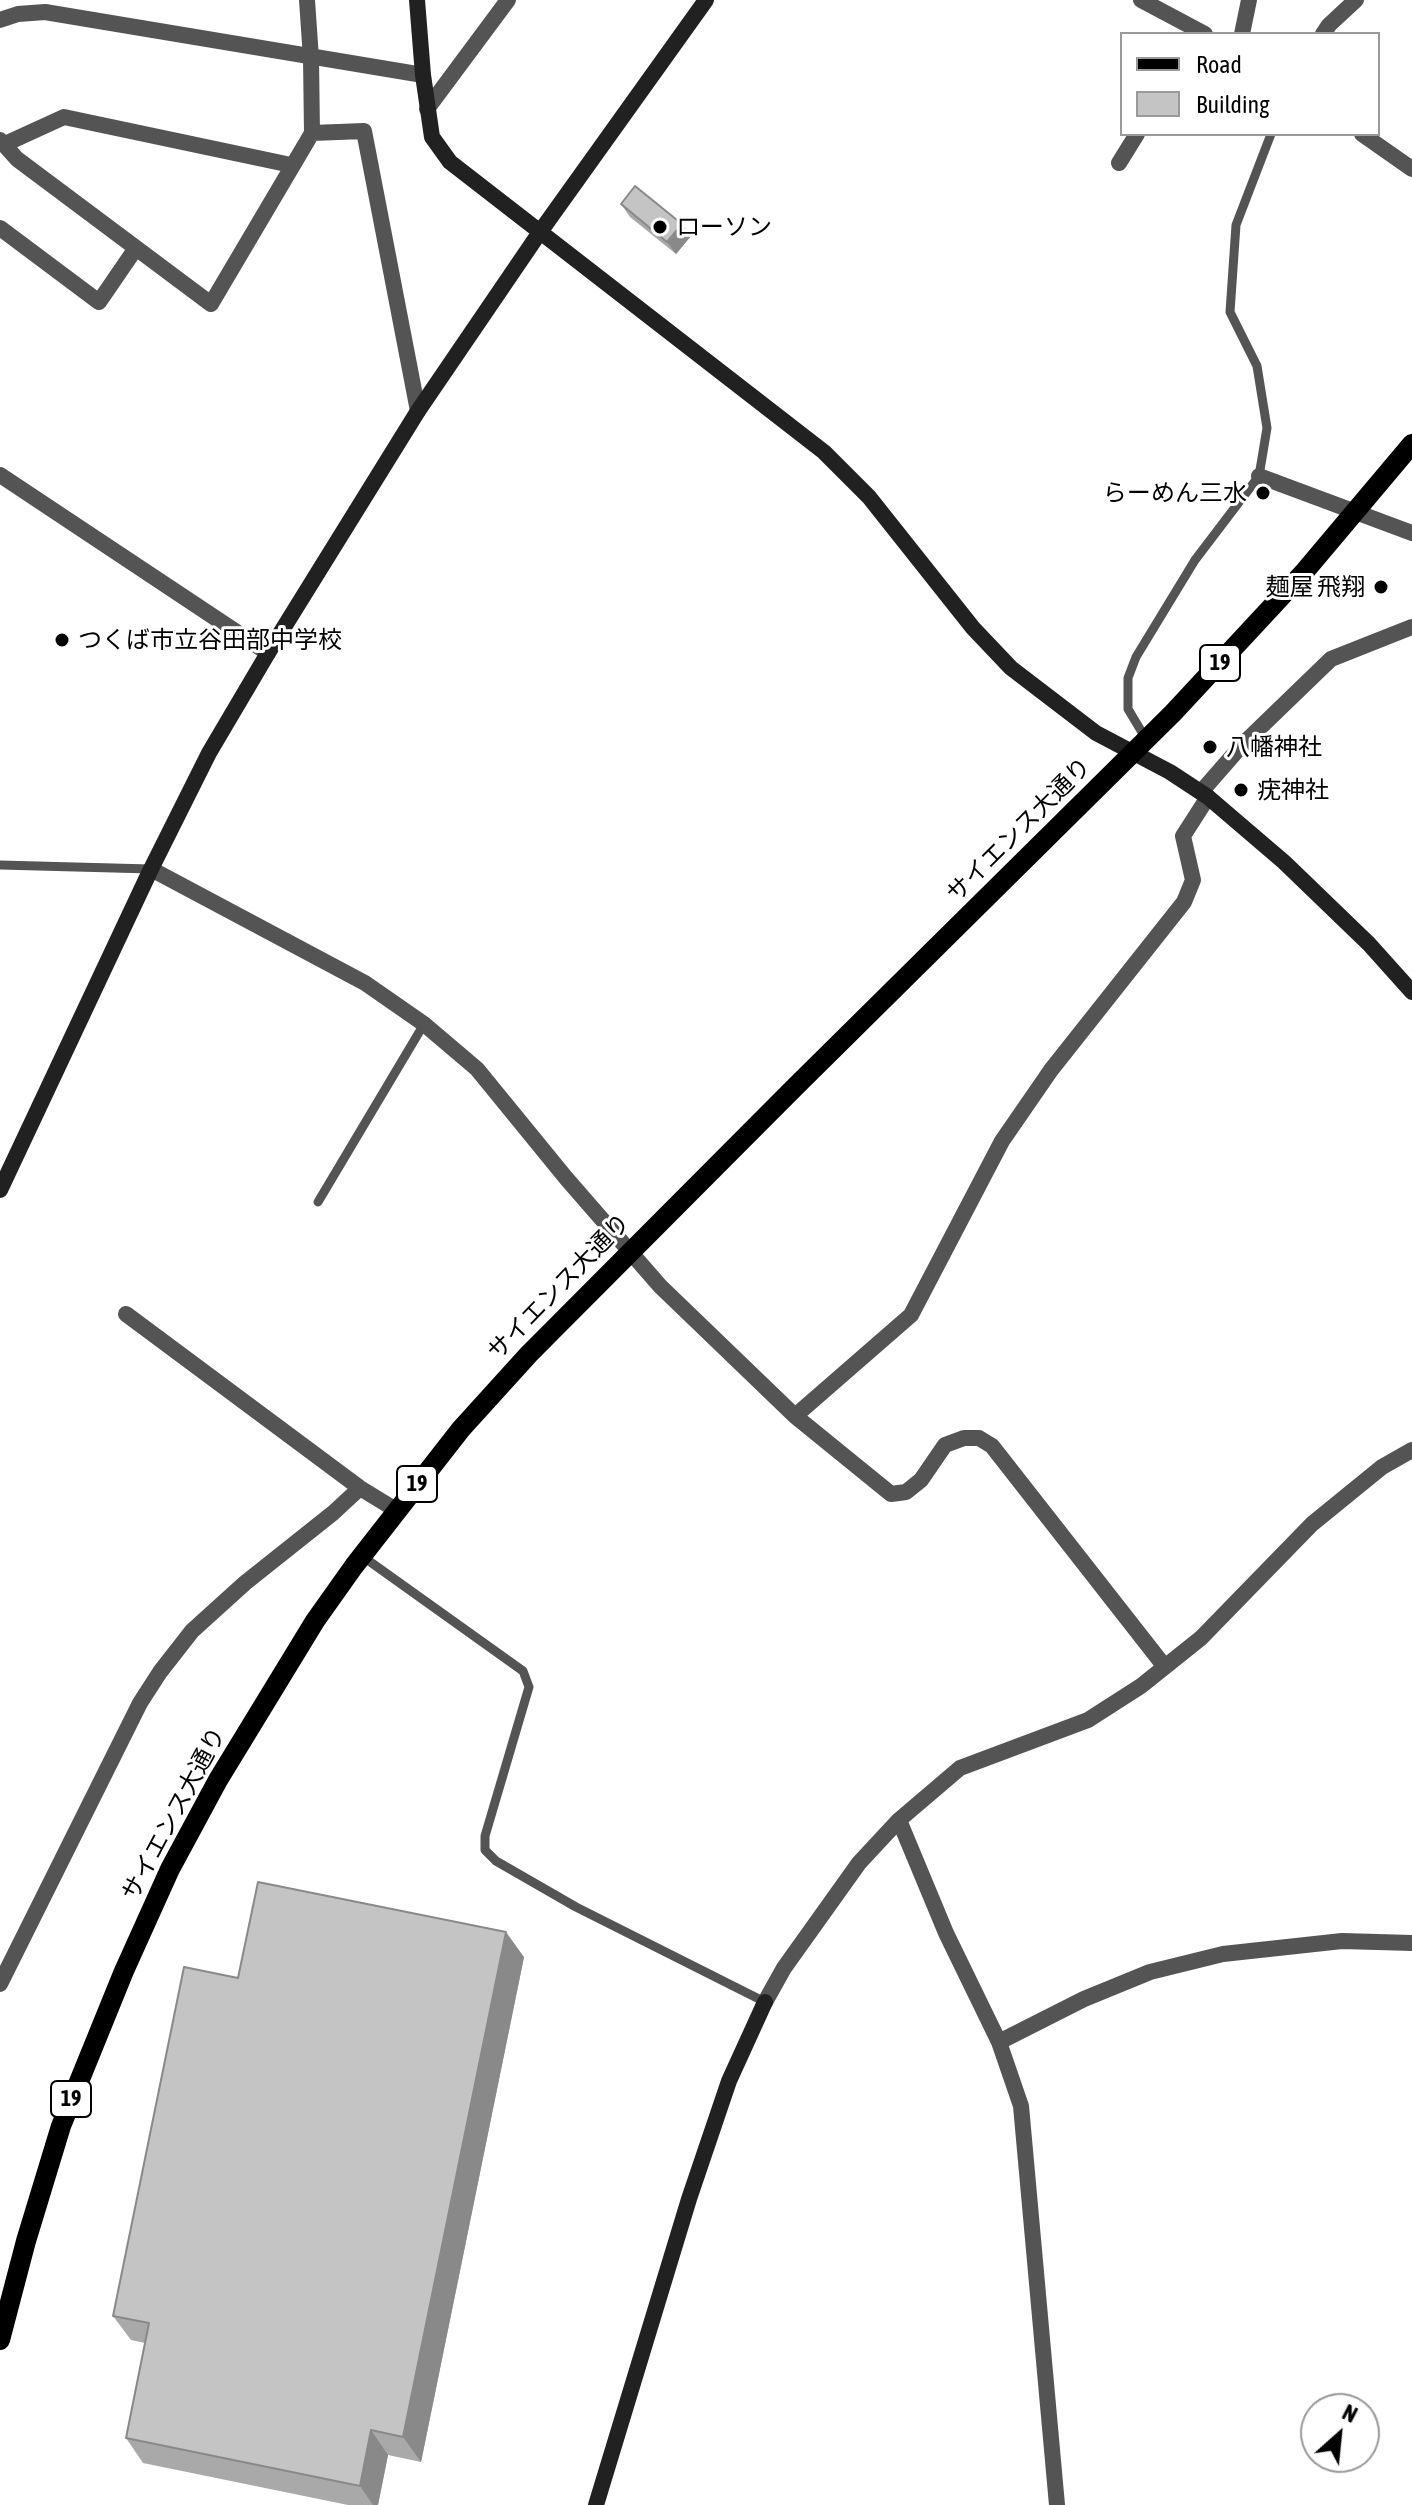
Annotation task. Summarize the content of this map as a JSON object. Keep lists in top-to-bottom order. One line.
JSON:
{"streets":{"main road":["19","サイエンス大通り"]},"places":["ローソン","らーめん三水","麺屋 飛翔","つくば市立谷田部中学校","八幡神社","疣神社"],"legend":["Road","Building"],"north":"top right"}
